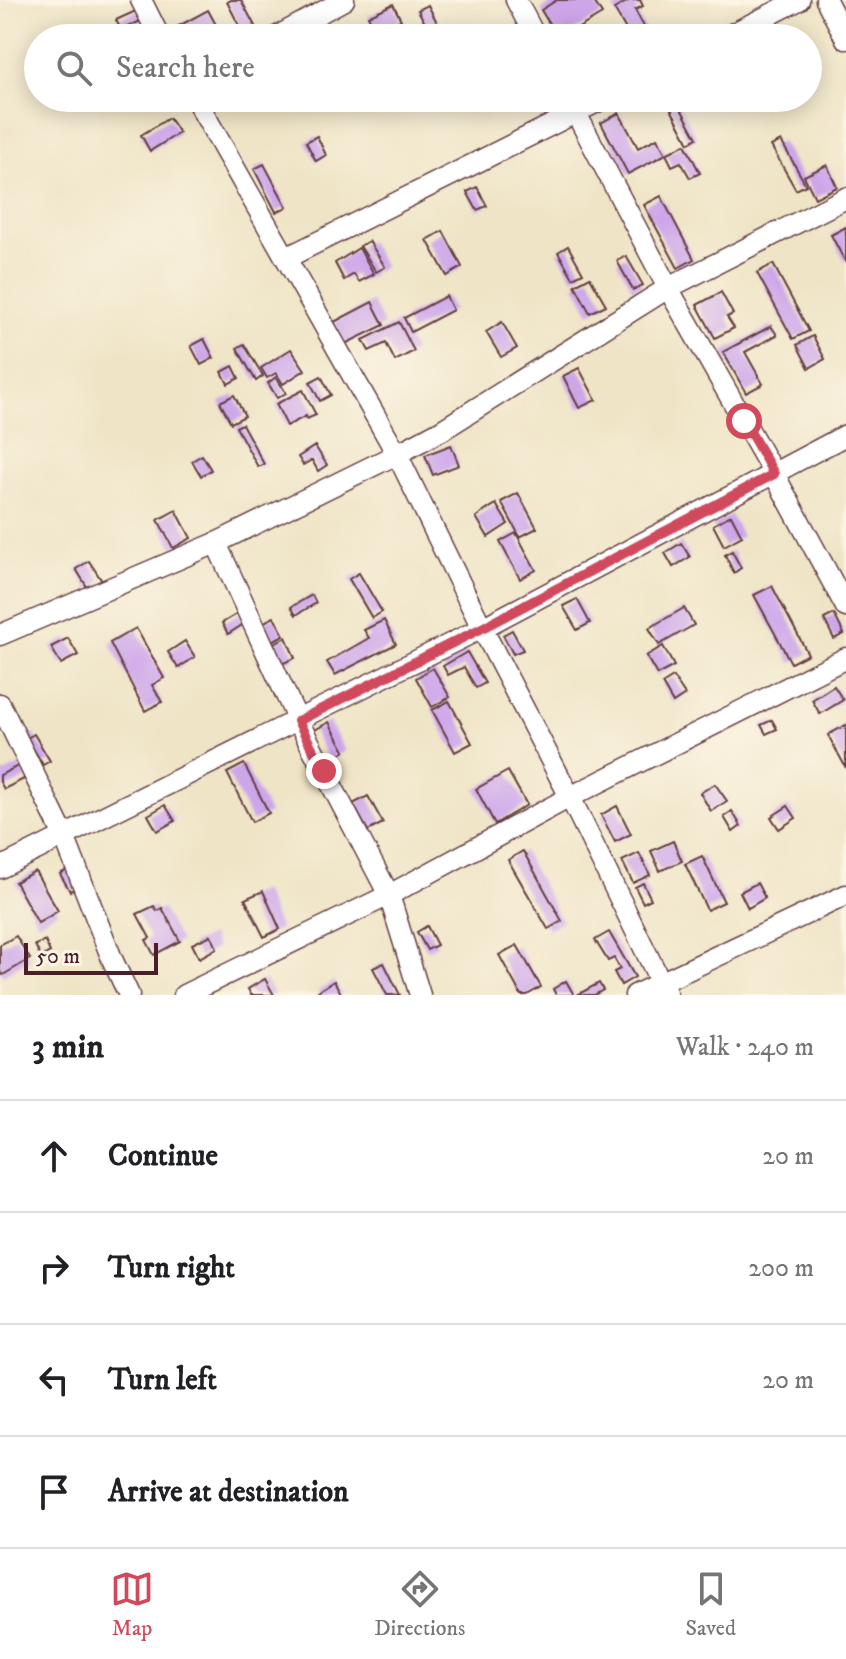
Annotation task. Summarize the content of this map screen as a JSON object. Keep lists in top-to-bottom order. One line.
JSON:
{"scale_bar":"50 m","page":{"search":"Search here","scale":"50 m","heading":["3 min","Walk · 240 m"],"list":[["Continue","20 m"],["Turn right","200 m"],["Turn left","20 m"],"Arrive at destination"],"nav":["Map","Directions","Saved"]}}
